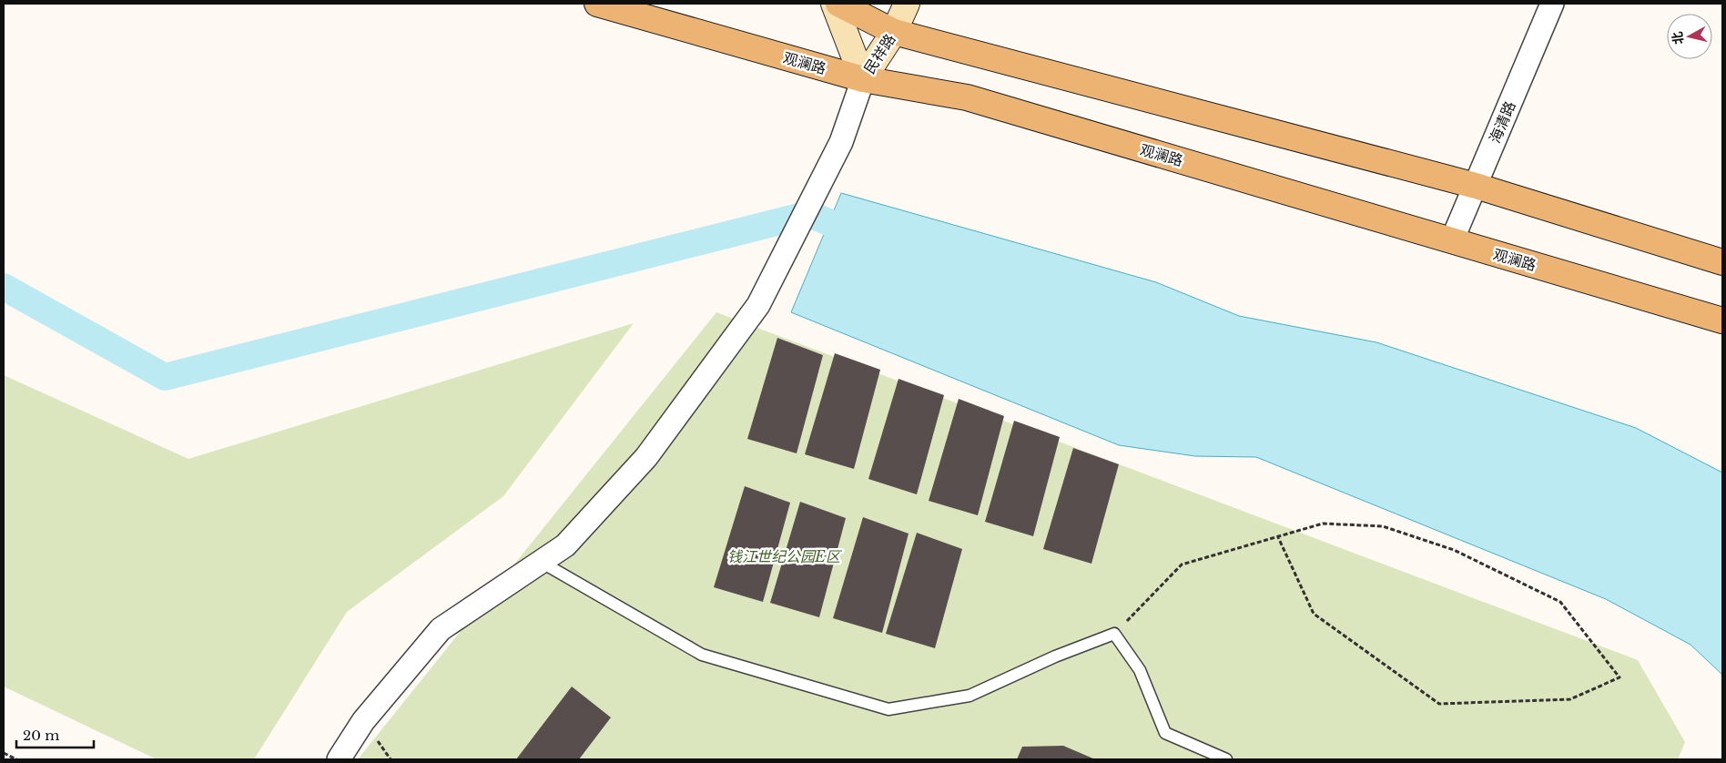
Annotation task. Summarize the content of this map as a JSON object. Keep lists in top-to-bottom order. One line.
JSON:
{"streets":{"main road":["民祥路","观澜路"],"street":["海清路"]},"crossings":[["民祥路","观澜路"],["观澜路","海清路"]],"parks":["钱江世纪公园E区"],"scale_bar":"20 m","north":"left"}
